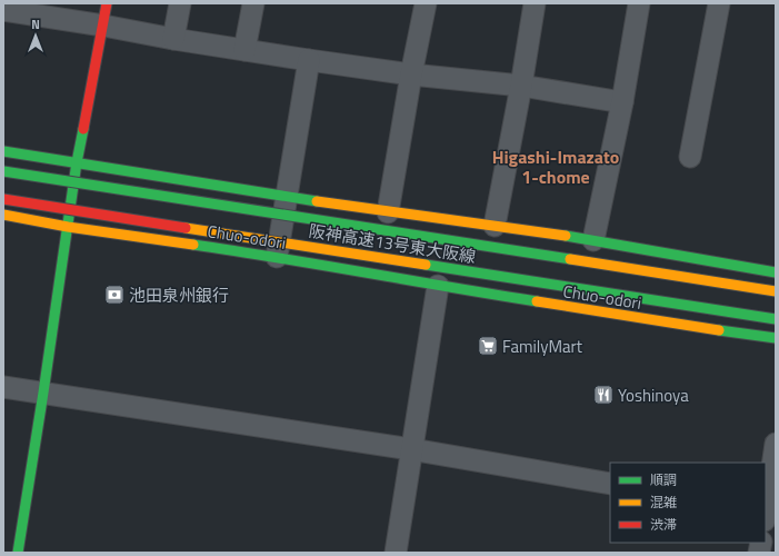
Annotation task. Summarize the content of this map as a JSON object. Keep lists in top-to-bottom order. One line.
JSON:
{"streets":{"main road":["Chuo-odori","阪神高速13号東大阪線"]},"districts":["Higashi-Imazato 1-chome"],"places":{"bank":["池田泉州銀行"],"supermarket":["FamilyMart"],"restaurant":["Yoshinoya"]},"legend":["順調","混雑","渋滞"],"north":"top"}
